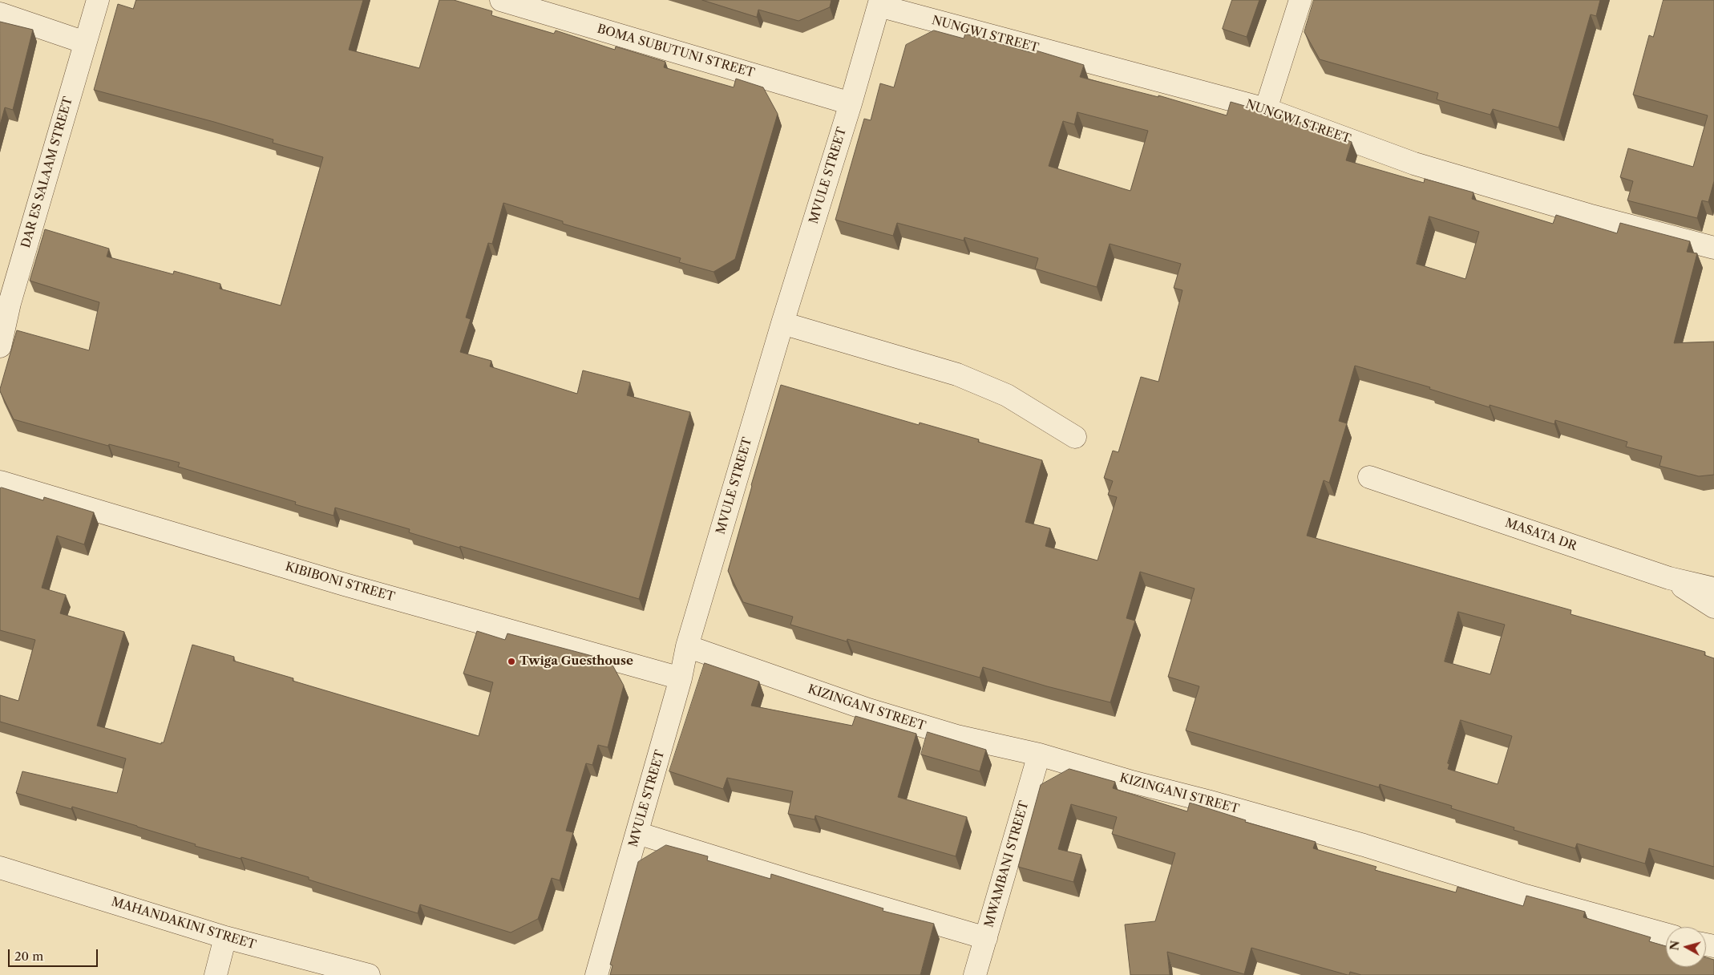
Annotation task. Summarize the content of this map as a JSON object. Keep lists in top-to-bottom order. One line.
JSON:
{"streets":{"street":["NUNGWI STREET","BOMA SUBUTUNI STREET","DAR ES SALAAM STREET","MVULE STREET","MASATA DR","KIBIBONI STREET","KIZINGANI STREET","MWAMBANI STREET","MAHANDAKINI STREET"]},"crossings":[["NUNGWI STREET","MVULE STREET"],["BOMA SUBUTUNI STREET","MVULE STREET"],["MVULE STREET","KIBIBONI STREET"],["MVULE STREET","KIZINGANI STREET"],["KIZINGANI STREET","MWAMBANI STREET"]],"places":["Twiga Guesthouse"],"scale_bar":"20 m","north":"left"}
